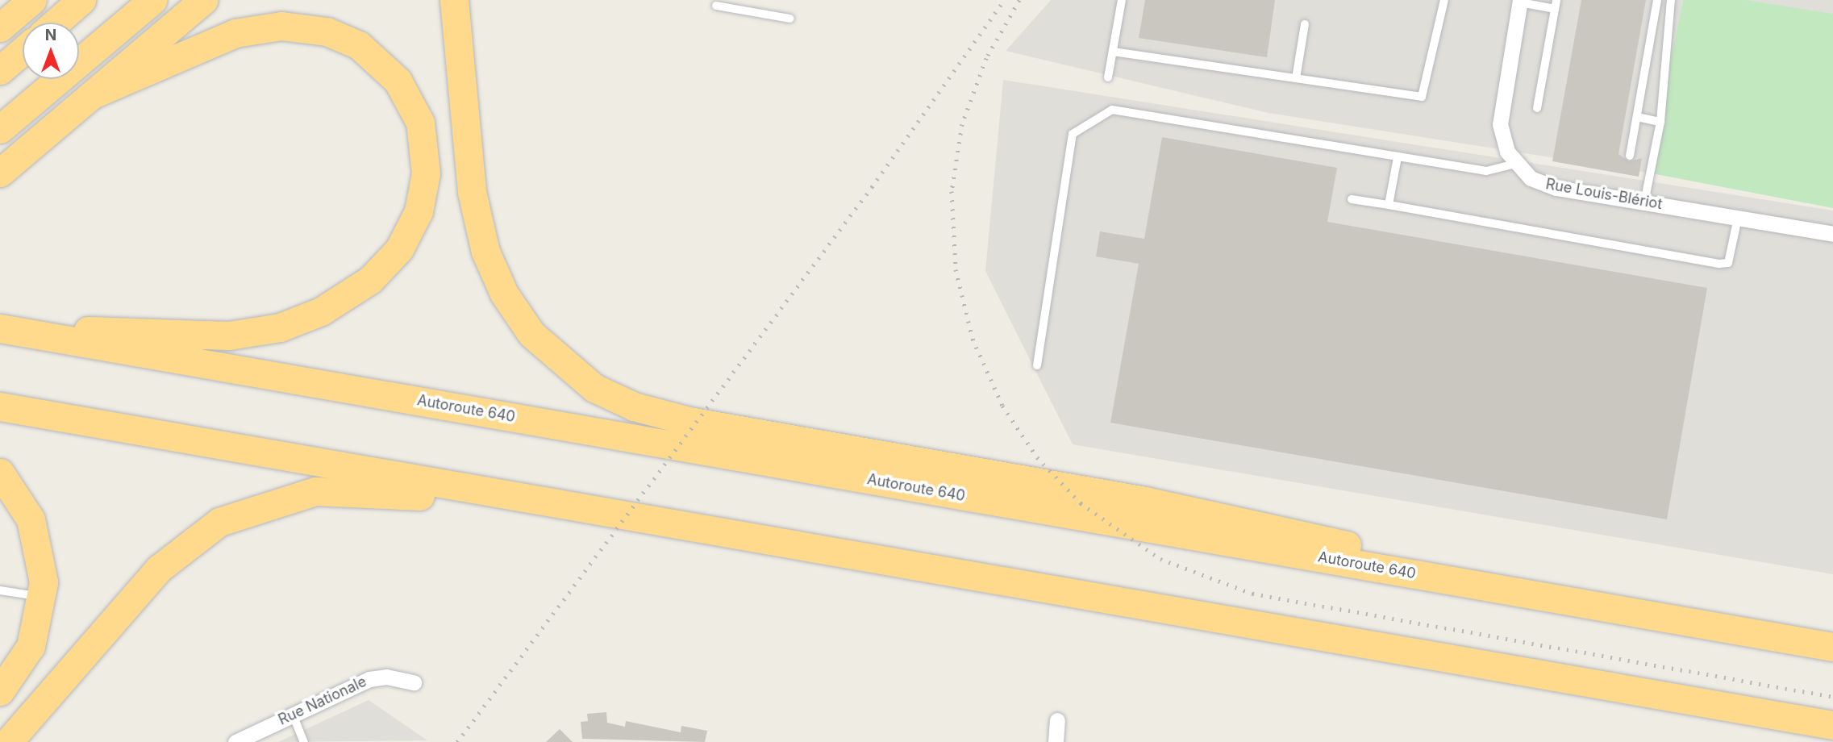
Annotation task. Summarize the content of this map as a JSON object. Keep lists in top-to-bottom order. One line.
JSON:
{"streets":{"highway":["Autoroute 640"],"street":["Rue Louis-Blériot","Rue Nationale"]},"north":"top"}
